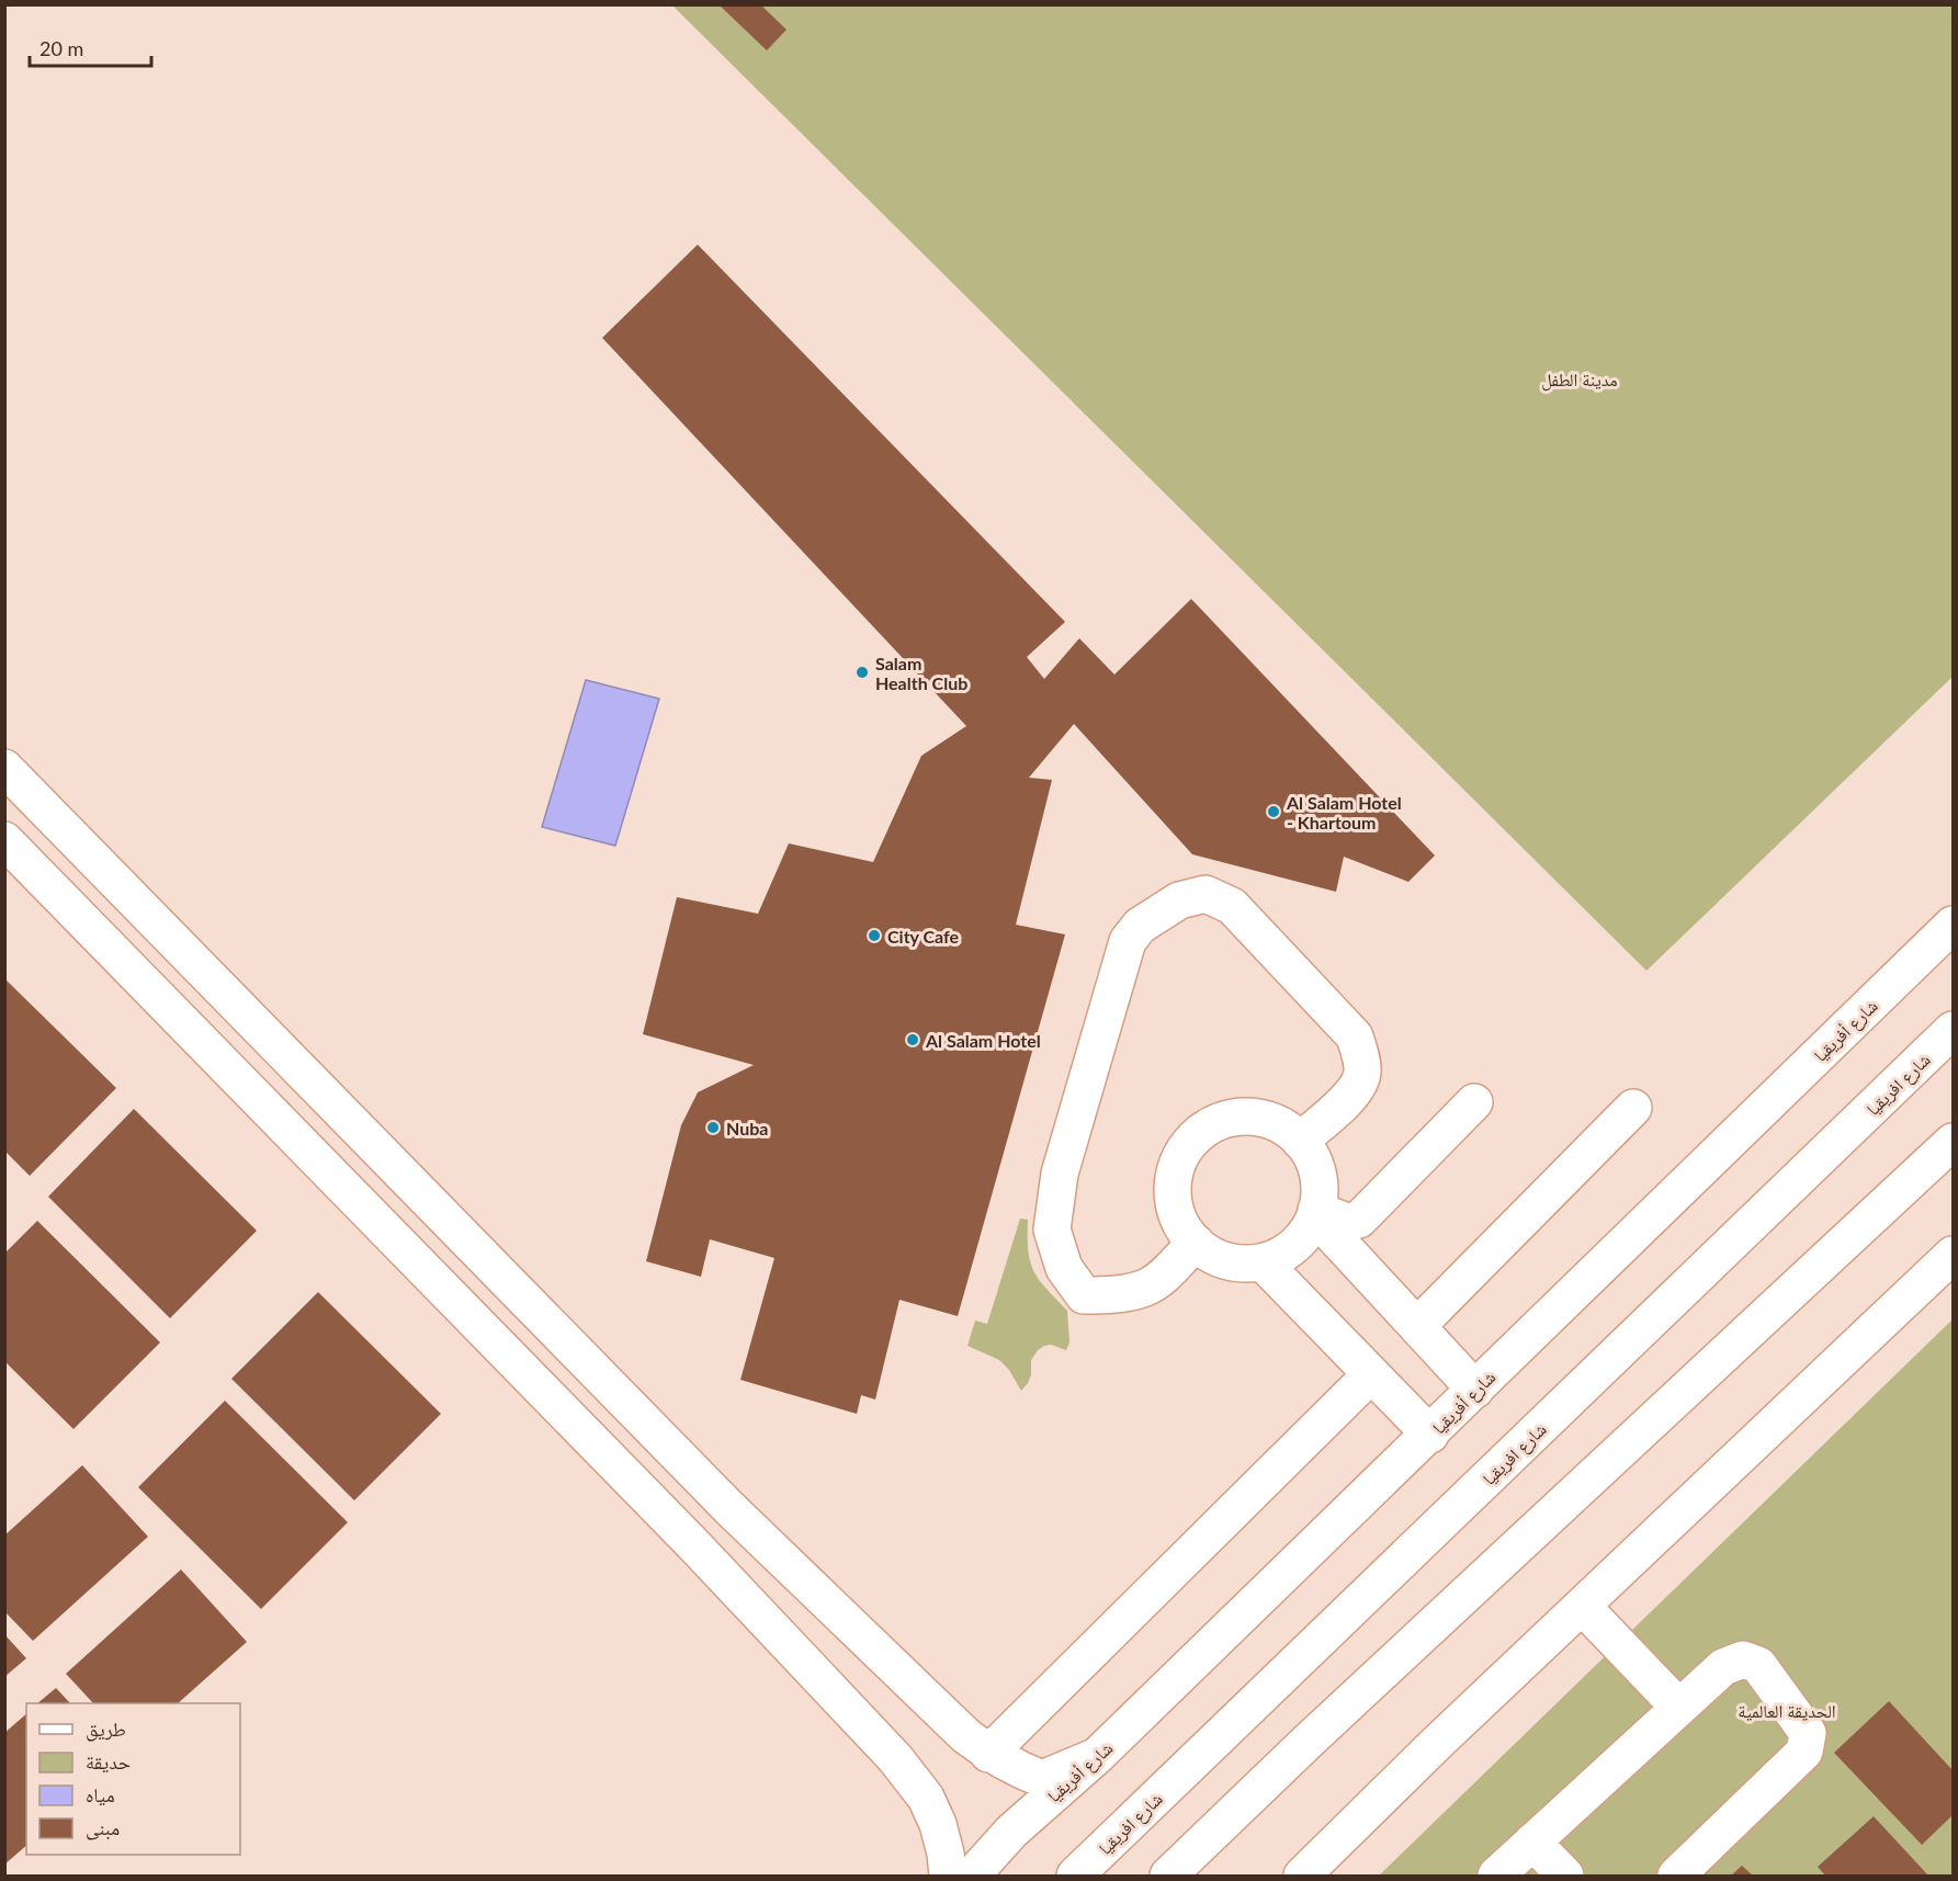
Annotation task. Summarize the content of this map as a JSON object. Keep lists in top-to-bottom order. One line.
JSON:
{"streets":{"main road":["شارع أفريقيا","شارع افريقيا"]},"parks":["مدينة الطفل","الحديقة العالمية"],"places":["Salam Health Club","Al Salam Hotel - Khartoum","City Cafe","Al Salam Hotel","Nuba"],"legend":["طريق","حديقة","مياه","مبنى"],"scale_bar":"20 m"}
